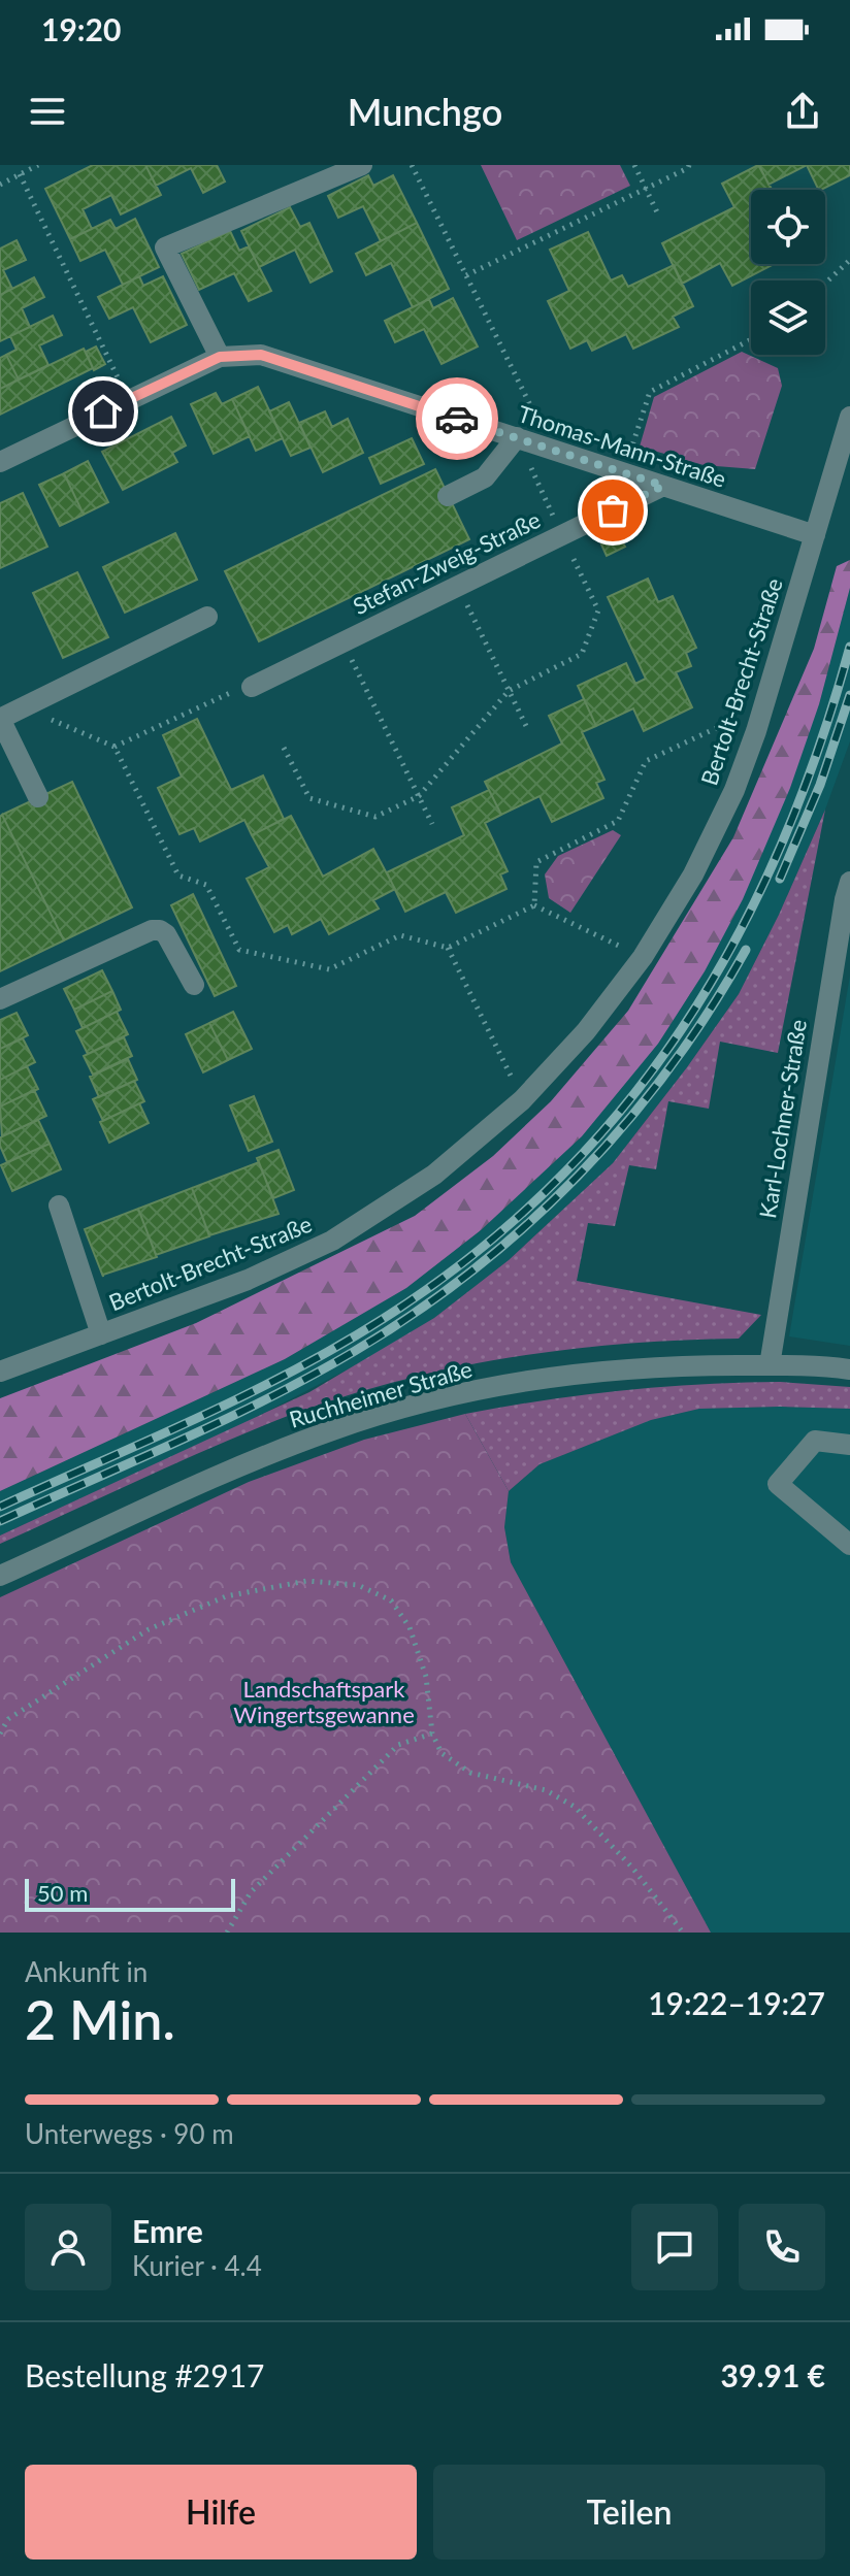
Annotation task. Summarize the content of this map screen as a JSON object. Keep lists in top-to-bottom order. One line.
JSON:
{"streets":{"street":["Thomas-Mann-Straße","Stefan-Zweig-Straße","Bertolt-Brecht-Straße","Karl-Lochner-Straße","Ruchheimer Straße"]},"crossings":[["Thomas-Mann-Straße","Stefan-Zweig-Straße"],["Thomas-Mann-Straße","Bertolt-Brecht-Straße"],["Karl-Lochner-Straße","Ruchheimer Straße"]],"parks":["Landschaftspark Wingertsgewanne"],"scale_bar":"50 m","page":{"status":"19:20","header":"Munchgo","scale":"50 m","heading":["2 Min.","Ankunft in","19:22–19:27"],"panel":["Emre","Kurier · 4.4","Bestellung #2917","39.91 €"],"bar":"Unterwegs · 90 m","buttons":["Hilfe","Teilen"]}}
